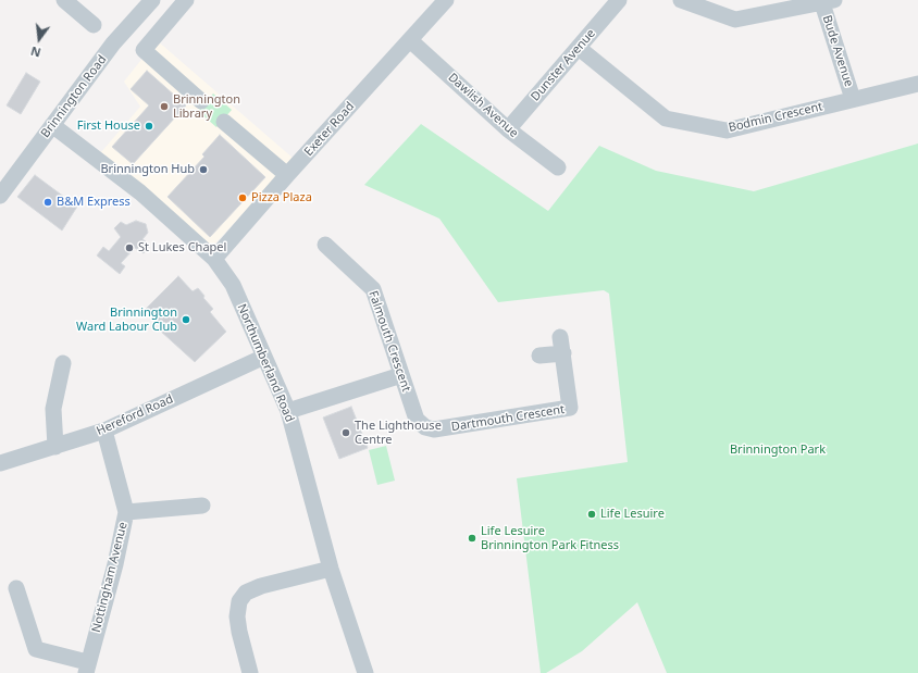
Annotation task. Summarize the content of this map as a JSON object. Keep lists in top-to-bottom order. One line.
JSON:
{"streets":{"street":["Bude Avenue","Dunster Avenue","Brinnington Road","Dawlish Avenue","Bodmin Crescent","Exeter Road","Falmouth Crescent","Northumberland Road","Hereford Road","Dartmouth Crescent","Nottingham Avenue"]},"crossings":[["Bude Avenue","Bodmin Crescent"],["Dunster Avenue","Dawlish Avenue"],["Dunster Avenue","Bodmin Crescent"],["Brinnington Road","Northumberland Road"],["Dawlish Avenue","Exeter Road"],["Exeter Road","Northumberland Road"],["Falmouth Crescent","Dartmouth Crescent"],["Northumberland Road","Hereford Road"],["Hereford Road","Nottingham Avenue"]],"parks":["Brinnington Park"],"places":["Brinnington Library","First House","Brinnington Hub","Pizza Plaza","B&M Express","St Lukes Chapel","Brinnington Ward Labour Club","The Lighthouse Centre","Life Lesuire","Life Lesuire Brinnington Park Fitness"],"north":"bottom"}
